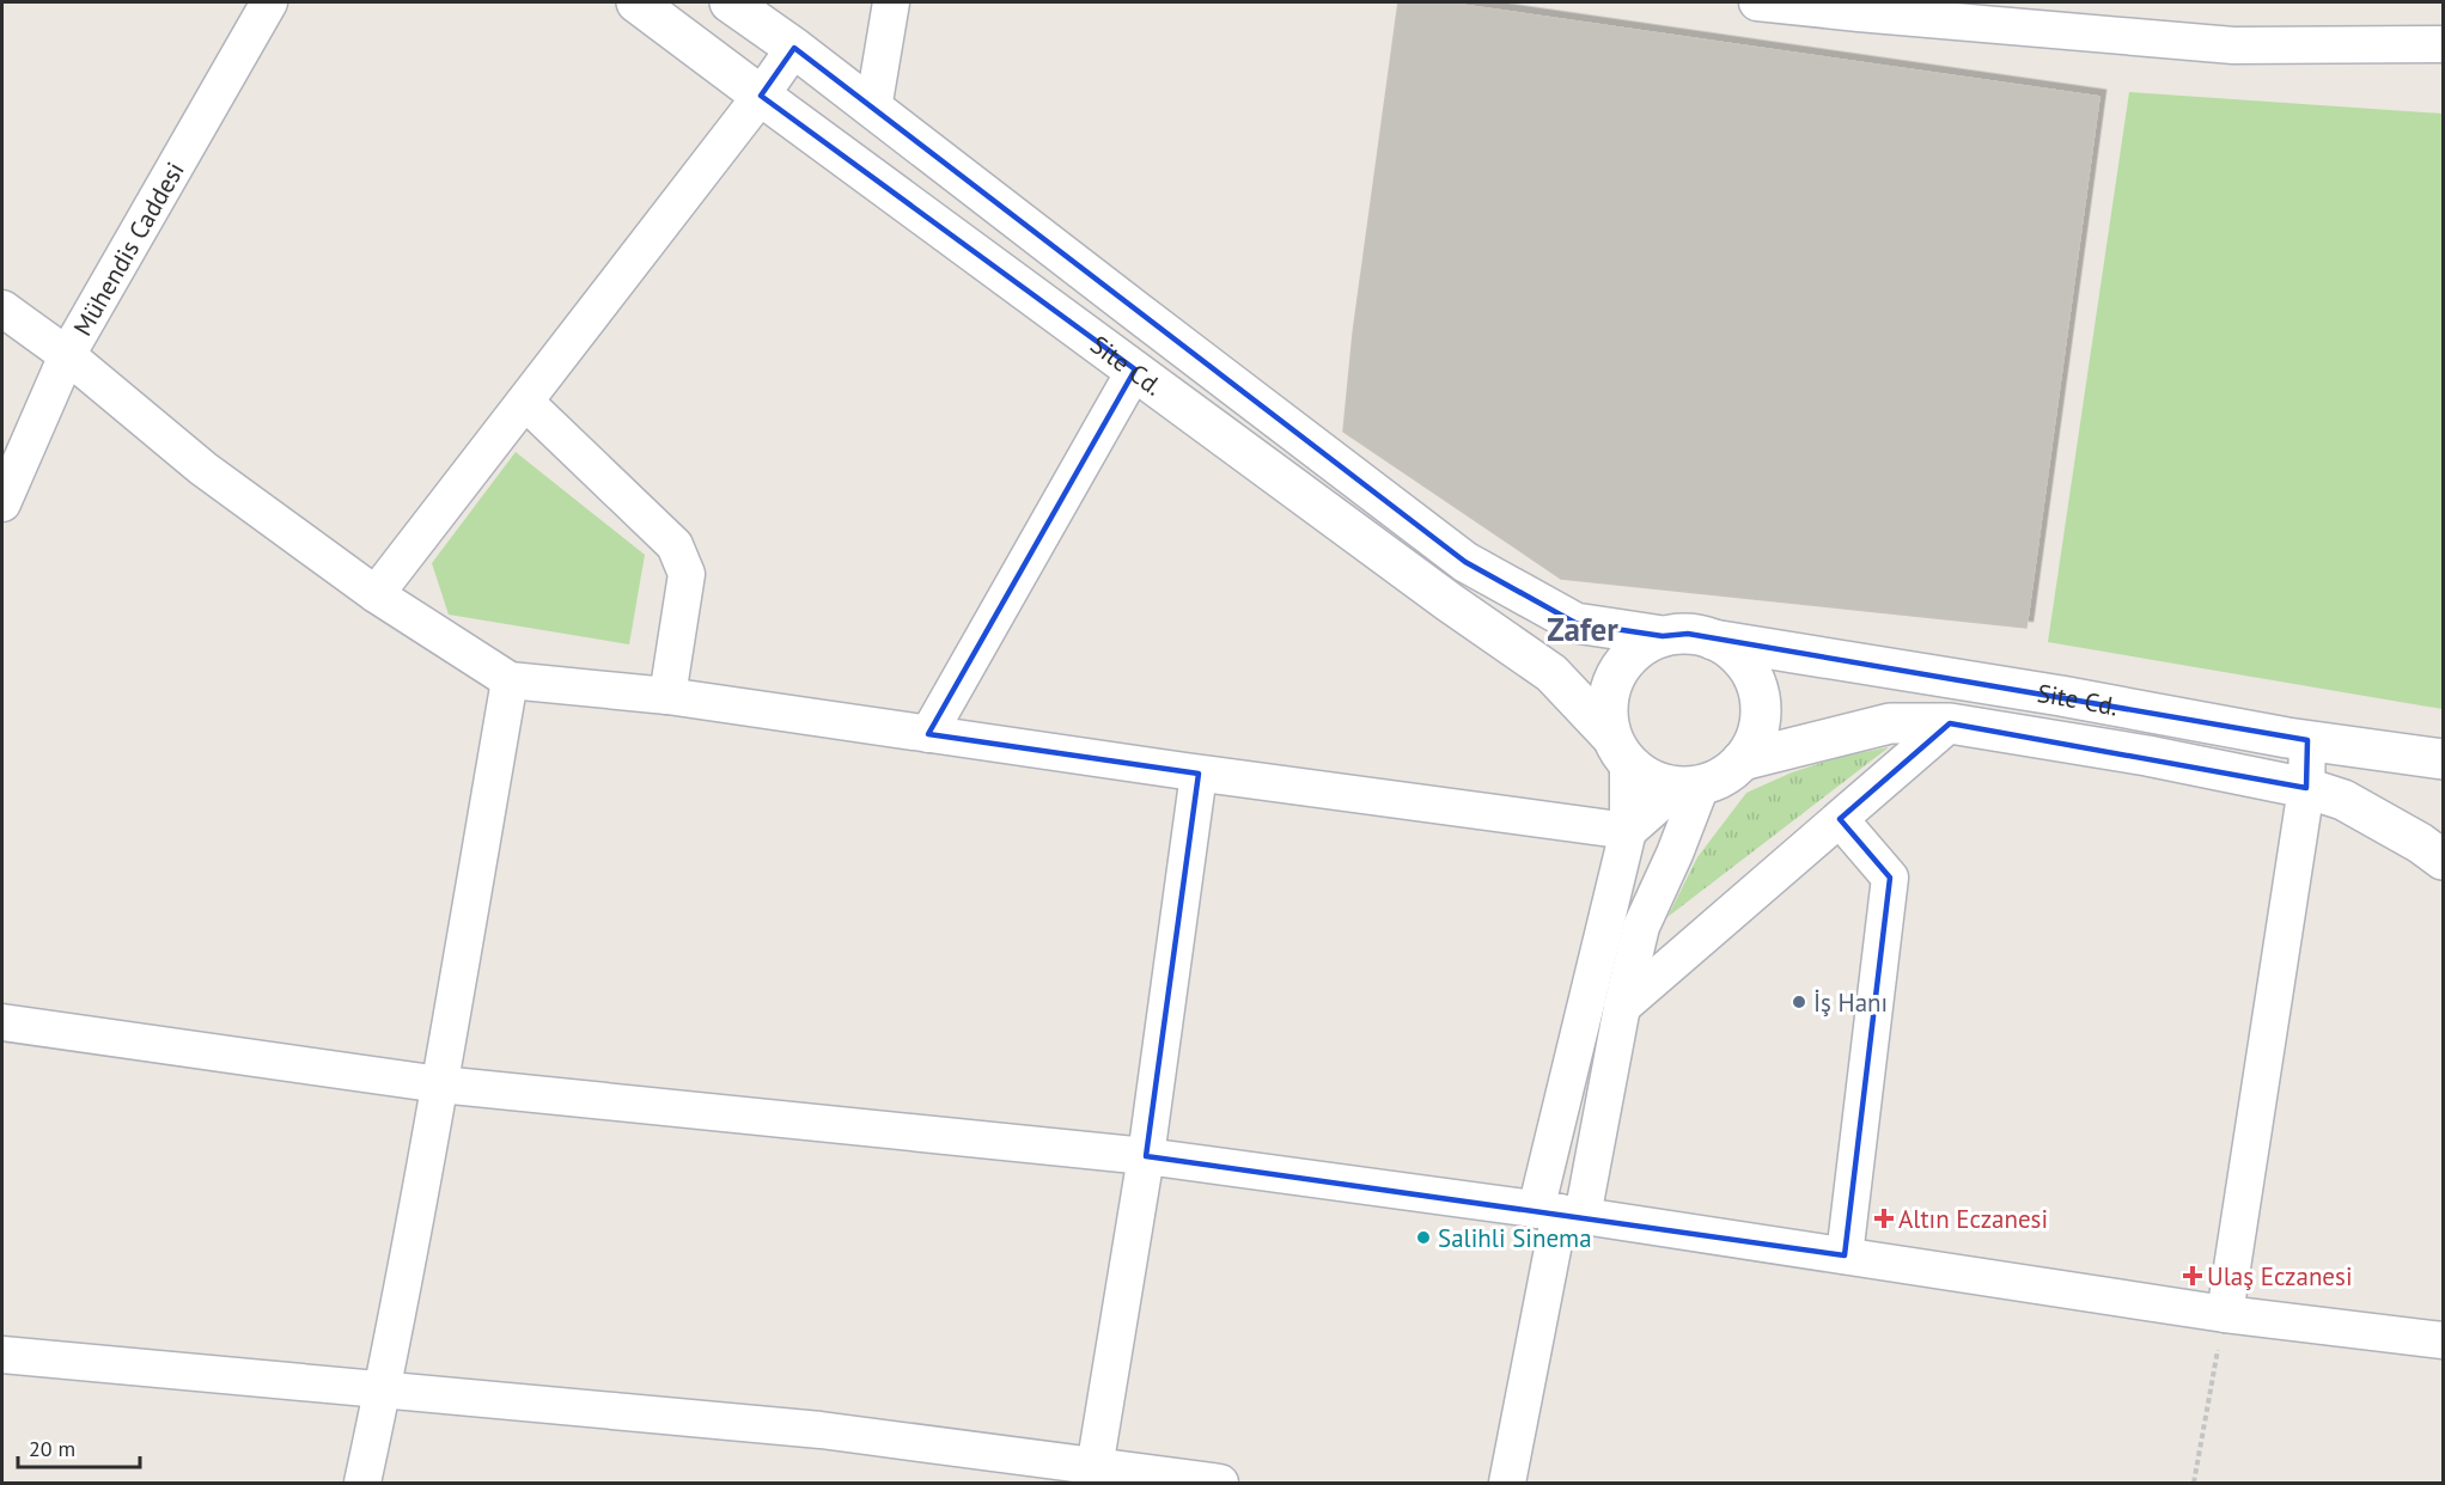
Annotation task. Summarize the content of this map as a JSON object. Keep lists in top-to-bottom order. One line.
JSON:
{"streets":{"main road":["Site Cd."],"street":["Mühendis Caddesi"]},"districts":["Zafer"],"places":{"other":["İş Hanı","Salihli Sinema"],"health":["Altın Eczanesi","Ulaş Eczanesi"]},"scale_bar":"20 m"}
